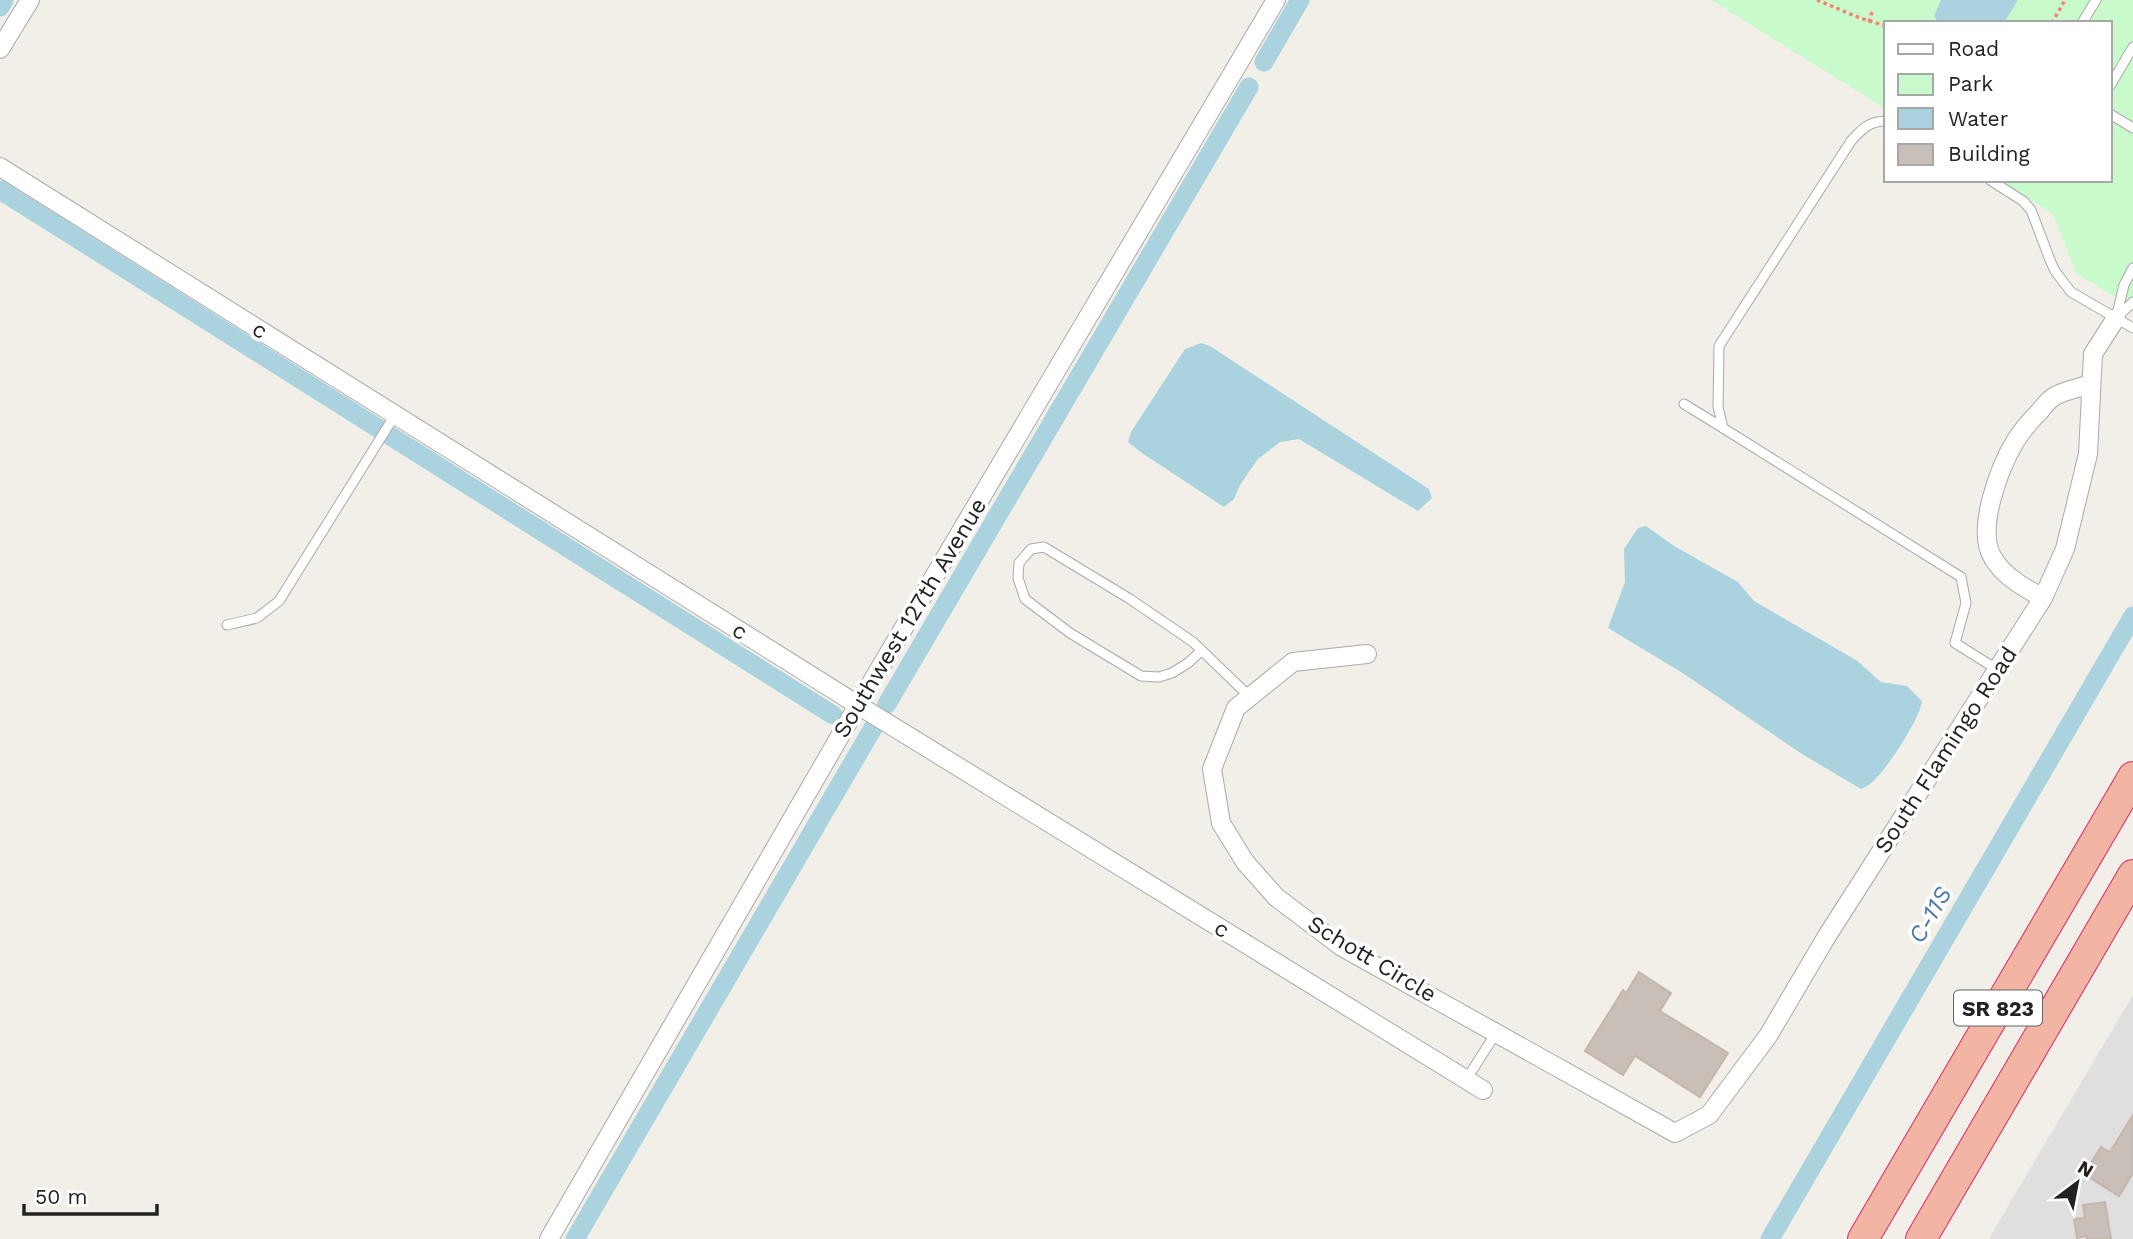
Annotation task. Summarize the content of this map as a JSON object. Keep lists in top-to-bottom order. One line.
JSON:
{"streets":{"highway":["SR 823"],"street":["c","Southwest 127th Avenue","South Flamingo Road","Schott Circle"]},"crossings":[["c","Southwest 127th Avenue"],["South Flamingo Road","Schott Circle"]],"water":["C-11S"],"legend":["Road","Park","Water","Building"],"scale_bar":"50 m","north":"top right"}
